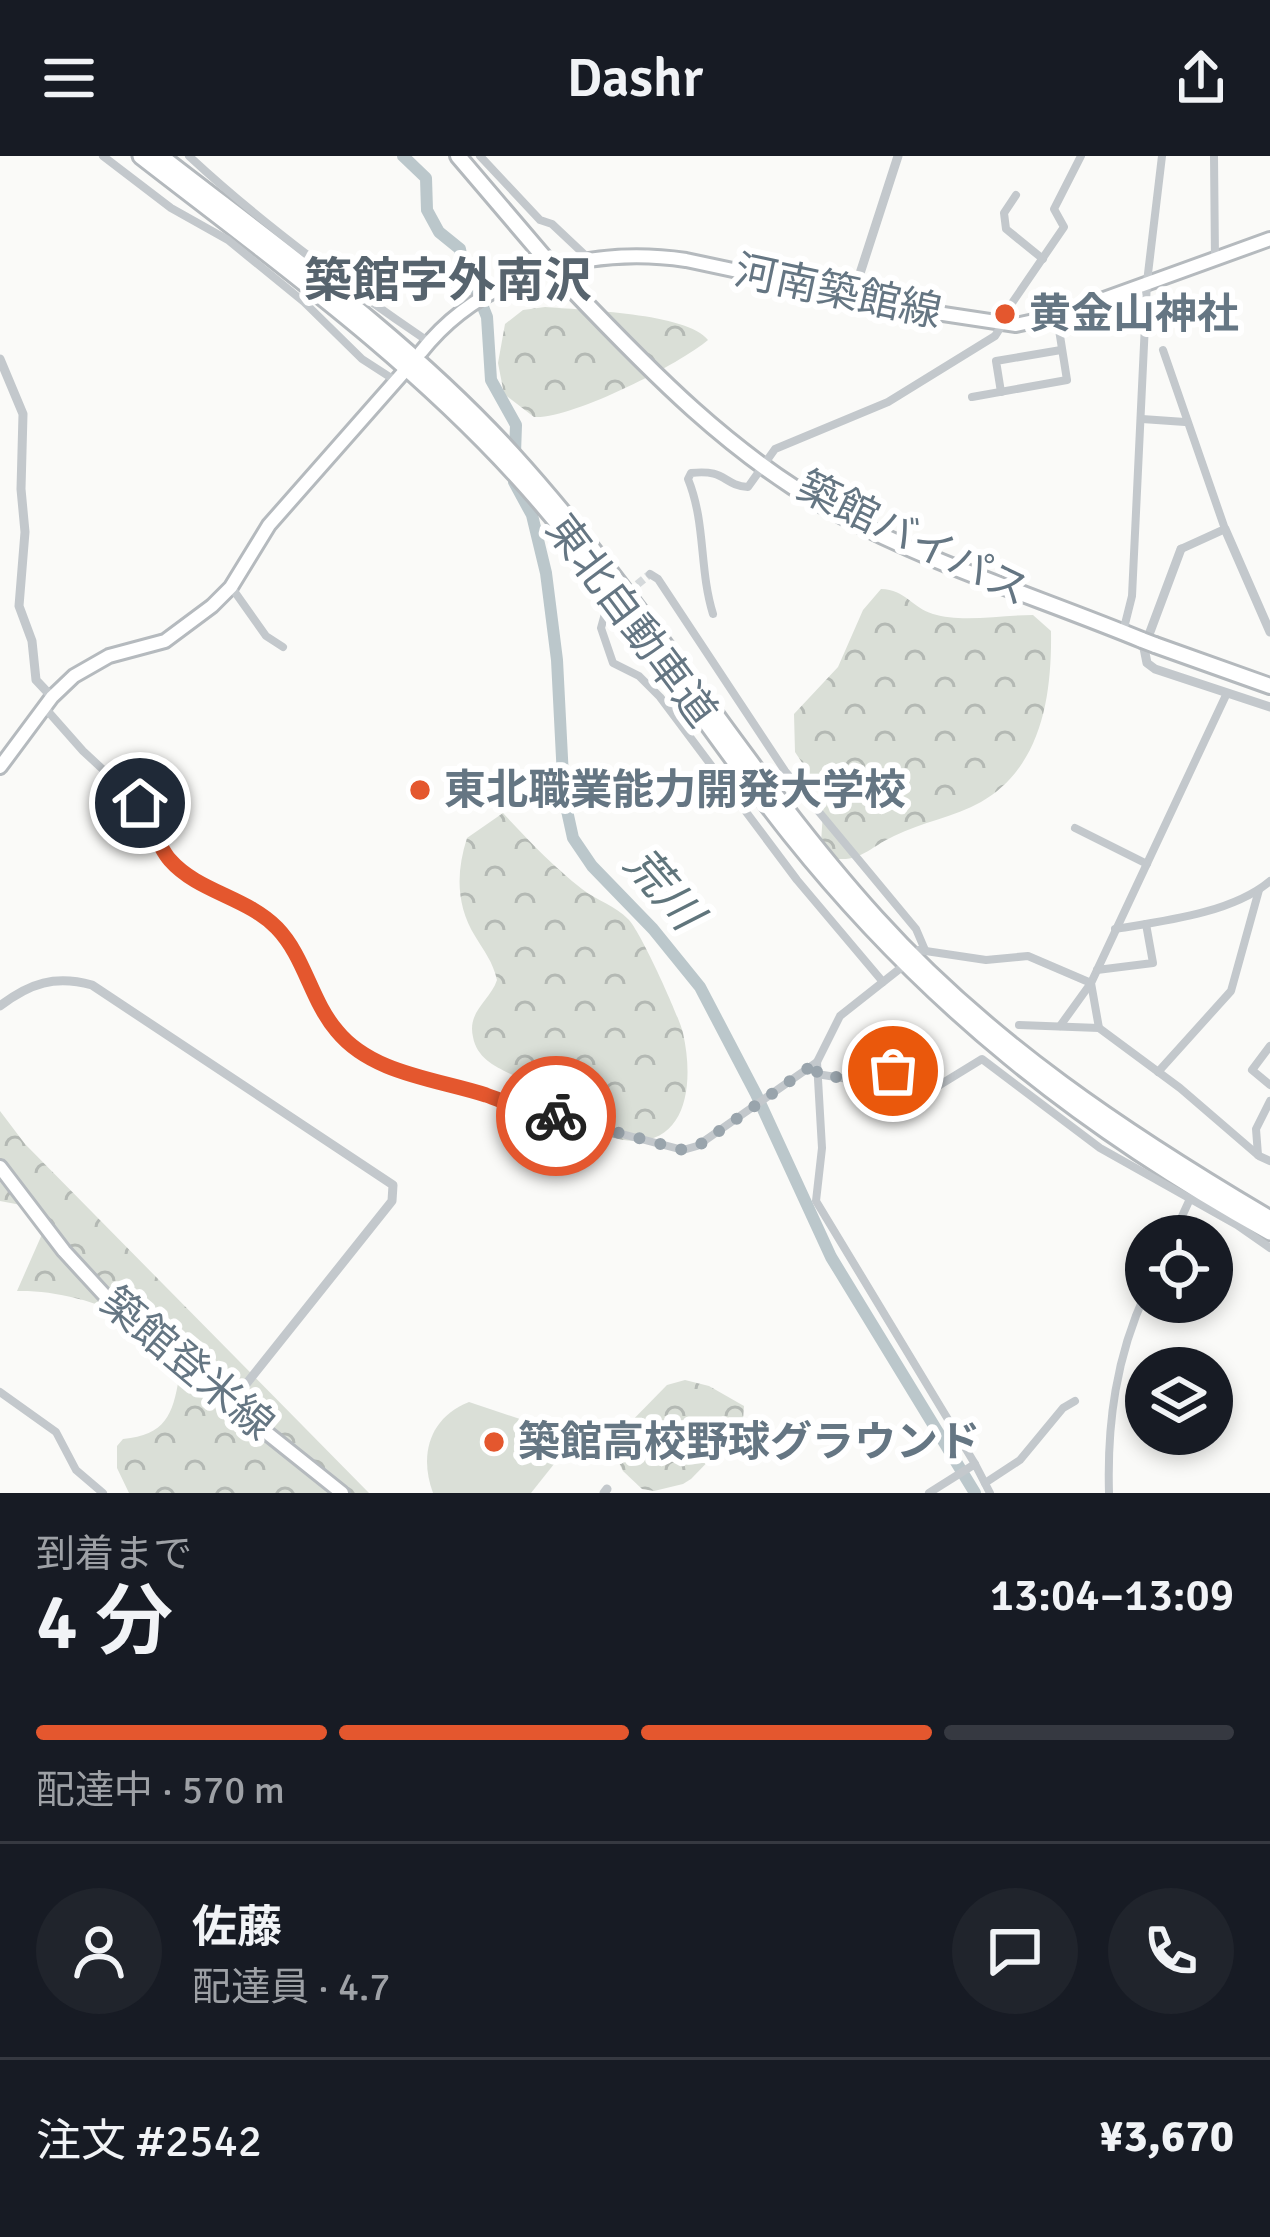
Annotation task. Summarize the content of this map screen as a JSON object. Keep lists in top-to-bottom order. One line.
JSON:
{"streets":{"highway":["築館バイパス","東北自動車道"],"main road":["河南築館線","築館登米線"]},"districts":["築館字外南沢"],"water":["荒川"],"places":["黄金山神社","東北職業能力開発大学校","築館高校野球グラウンド"],"page":{"header":"Dashr","heading":["4 分","到着まで","13:04–13:09"],"panel":["佐藤","配達員 · 4.7","注文 #2542","¥3,670"],"bar":"配達中 · 570 m"}}
